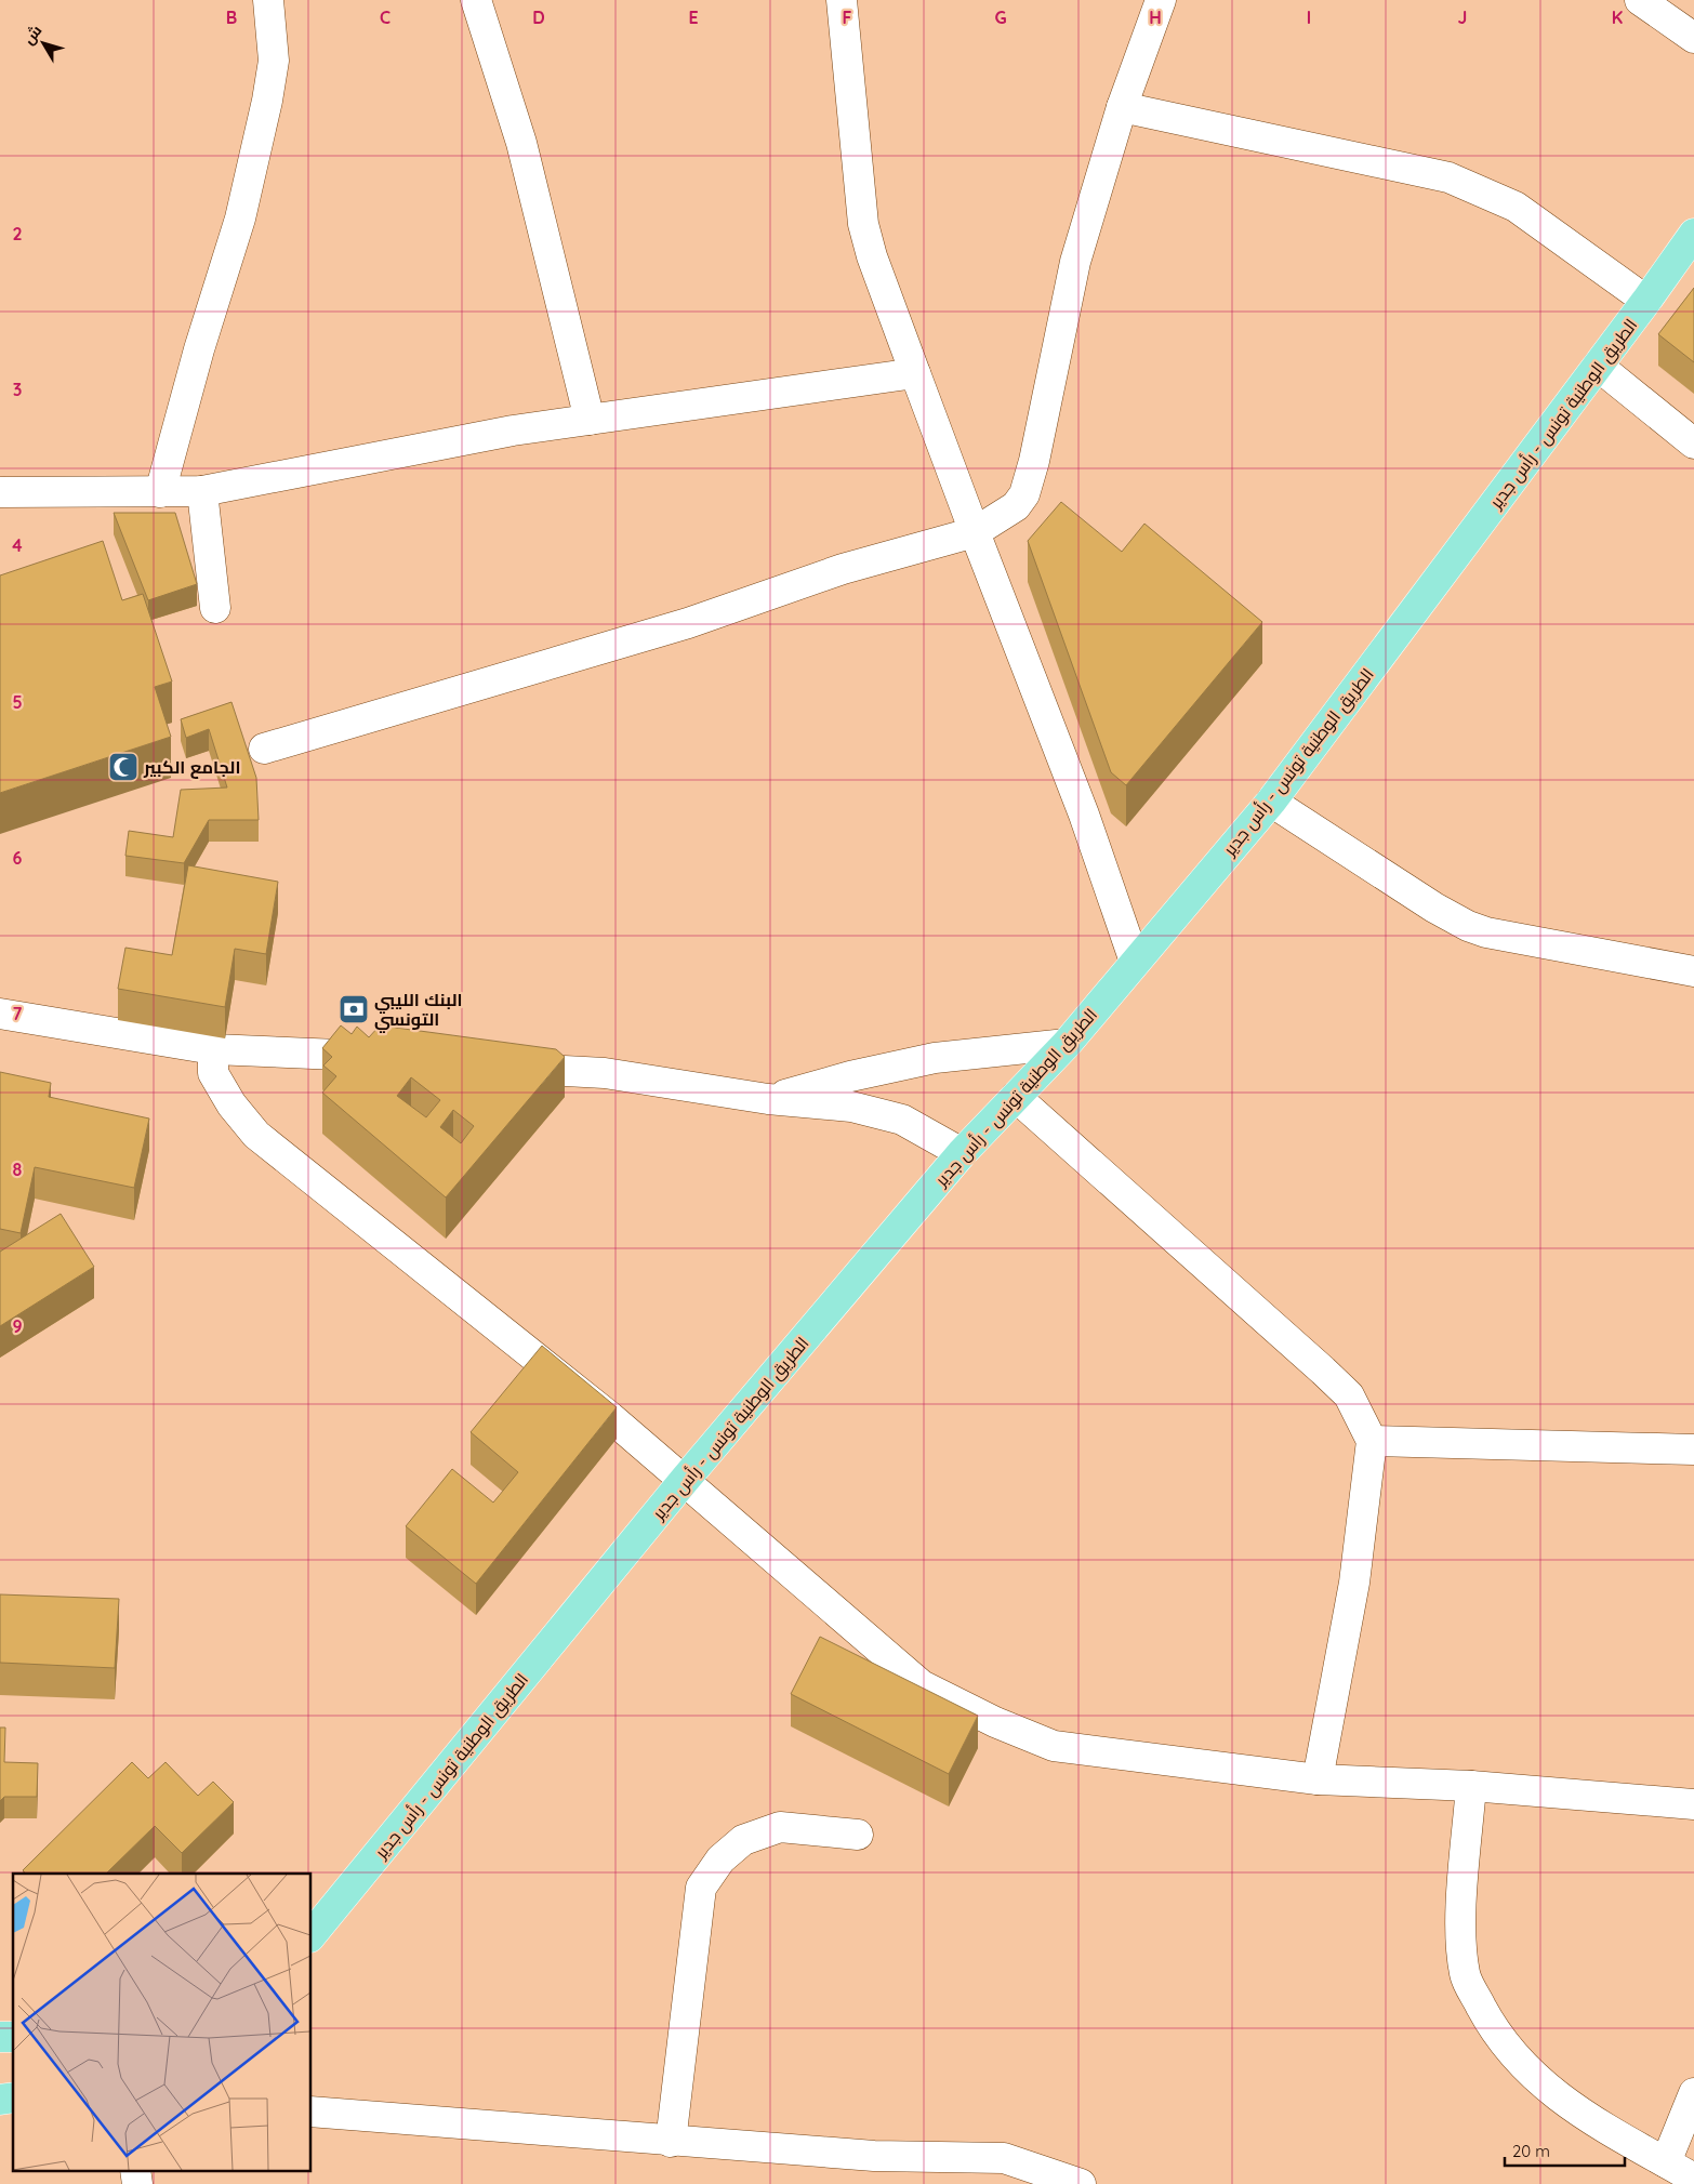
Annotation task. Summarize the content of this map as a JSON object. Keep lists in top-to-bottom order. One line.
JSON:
{"streets":{"main road":["الطريق الوطنية تونس - رأس جدير"]},"places":{"mosque":["الجامع الكبير"],"bank":["البنك الليبي التونسي"]},"scale_bar":"20 m","north":"top left","grid":{"columns":["B","C","D","E","F","G","H","I","J","K"],"rows":["2","3","4","5","6","7","8","9"]}}
